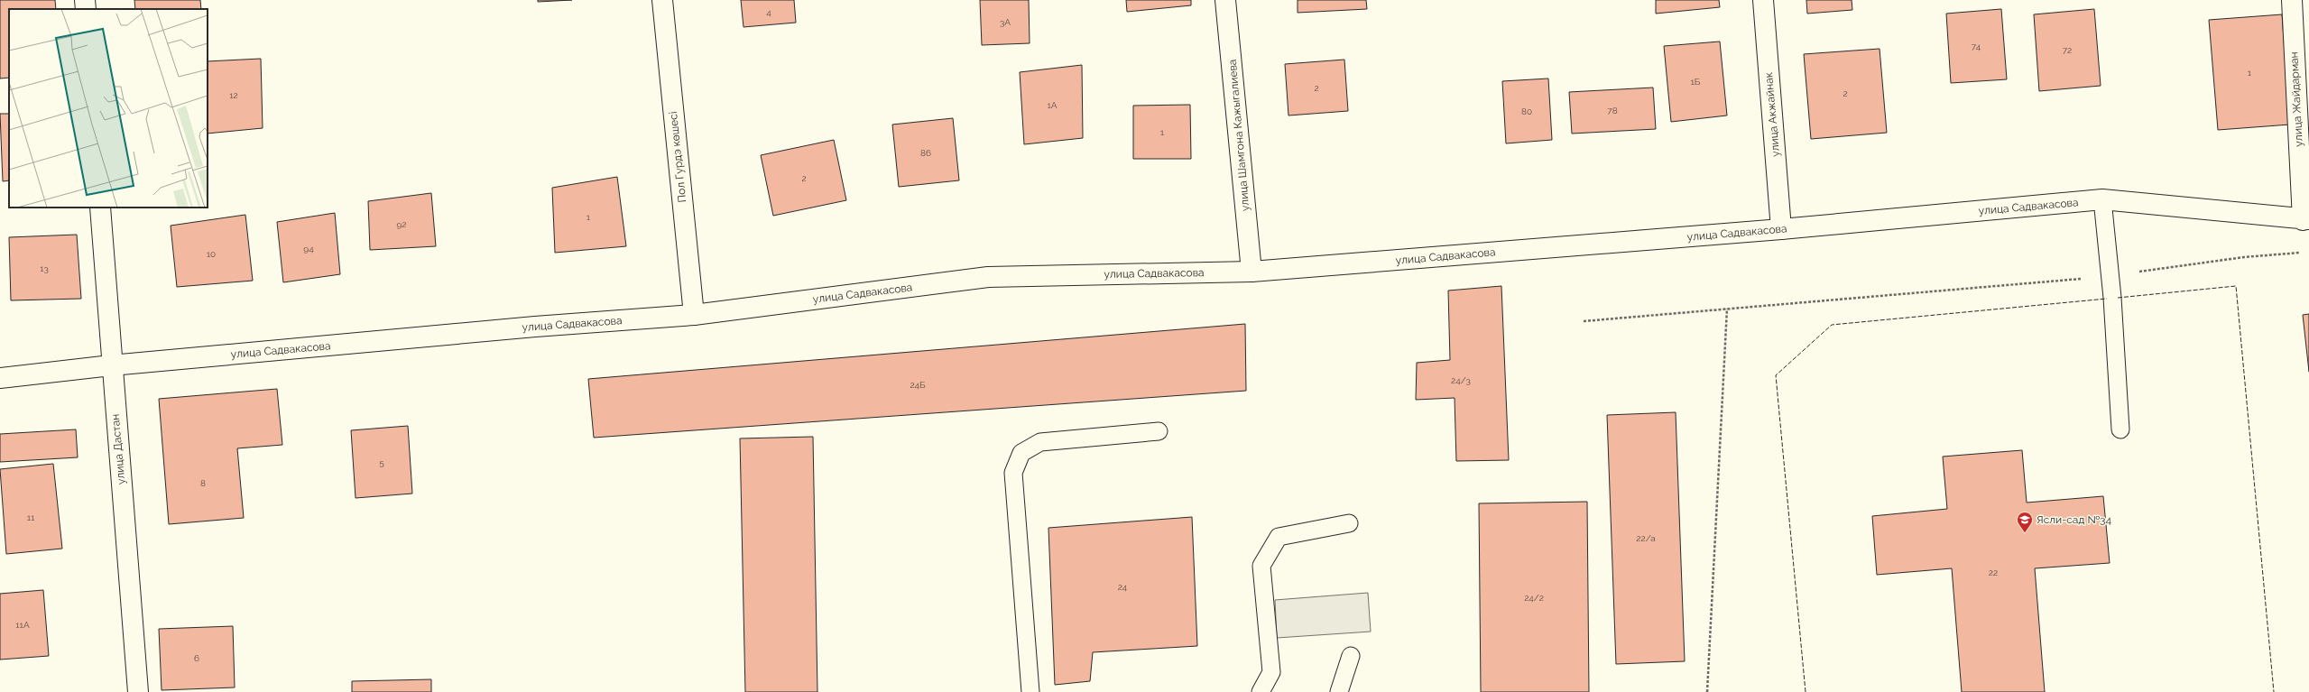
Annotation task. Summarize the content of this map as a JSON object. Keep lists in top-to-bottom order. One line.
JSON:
{"streets":{"street":["улица Жайдарман","улица Акжайнак","улица Шамгона Кажыгалиева","Пол Гурдэ көшесі","улица Садвакасова","улица Дастан"]},"crossings":[["улица Жайдарман","улица Садвакасова"],["улица Акжайнак","улица Садвакасова"],["улица Шамгона Кажыгалиева","улица Садвакасова"],["Пол Гурдэ көшесі","улица Садвакасова"],["улица Садвакасова","улица Дастан"]],"places":{"school or university":["Ясли-сад №34"]},"house_numbers":["4","3А","74","72","1","1Б","2","2","12","1А","78","80","1","86","2","1","92","94","10","13","24/3","24Б","5","8","11","22/а","22","24","24/2","11А","6"]}
